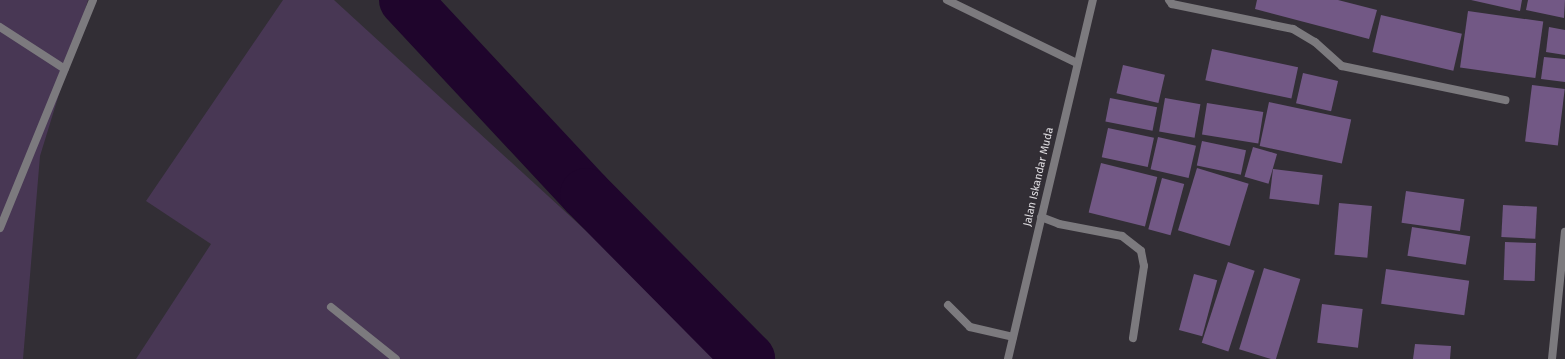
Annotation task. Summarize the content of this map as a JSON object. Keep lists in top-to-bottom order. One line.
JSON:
{"streets":{"street":["Jalan Iskandar Muda"]}}
